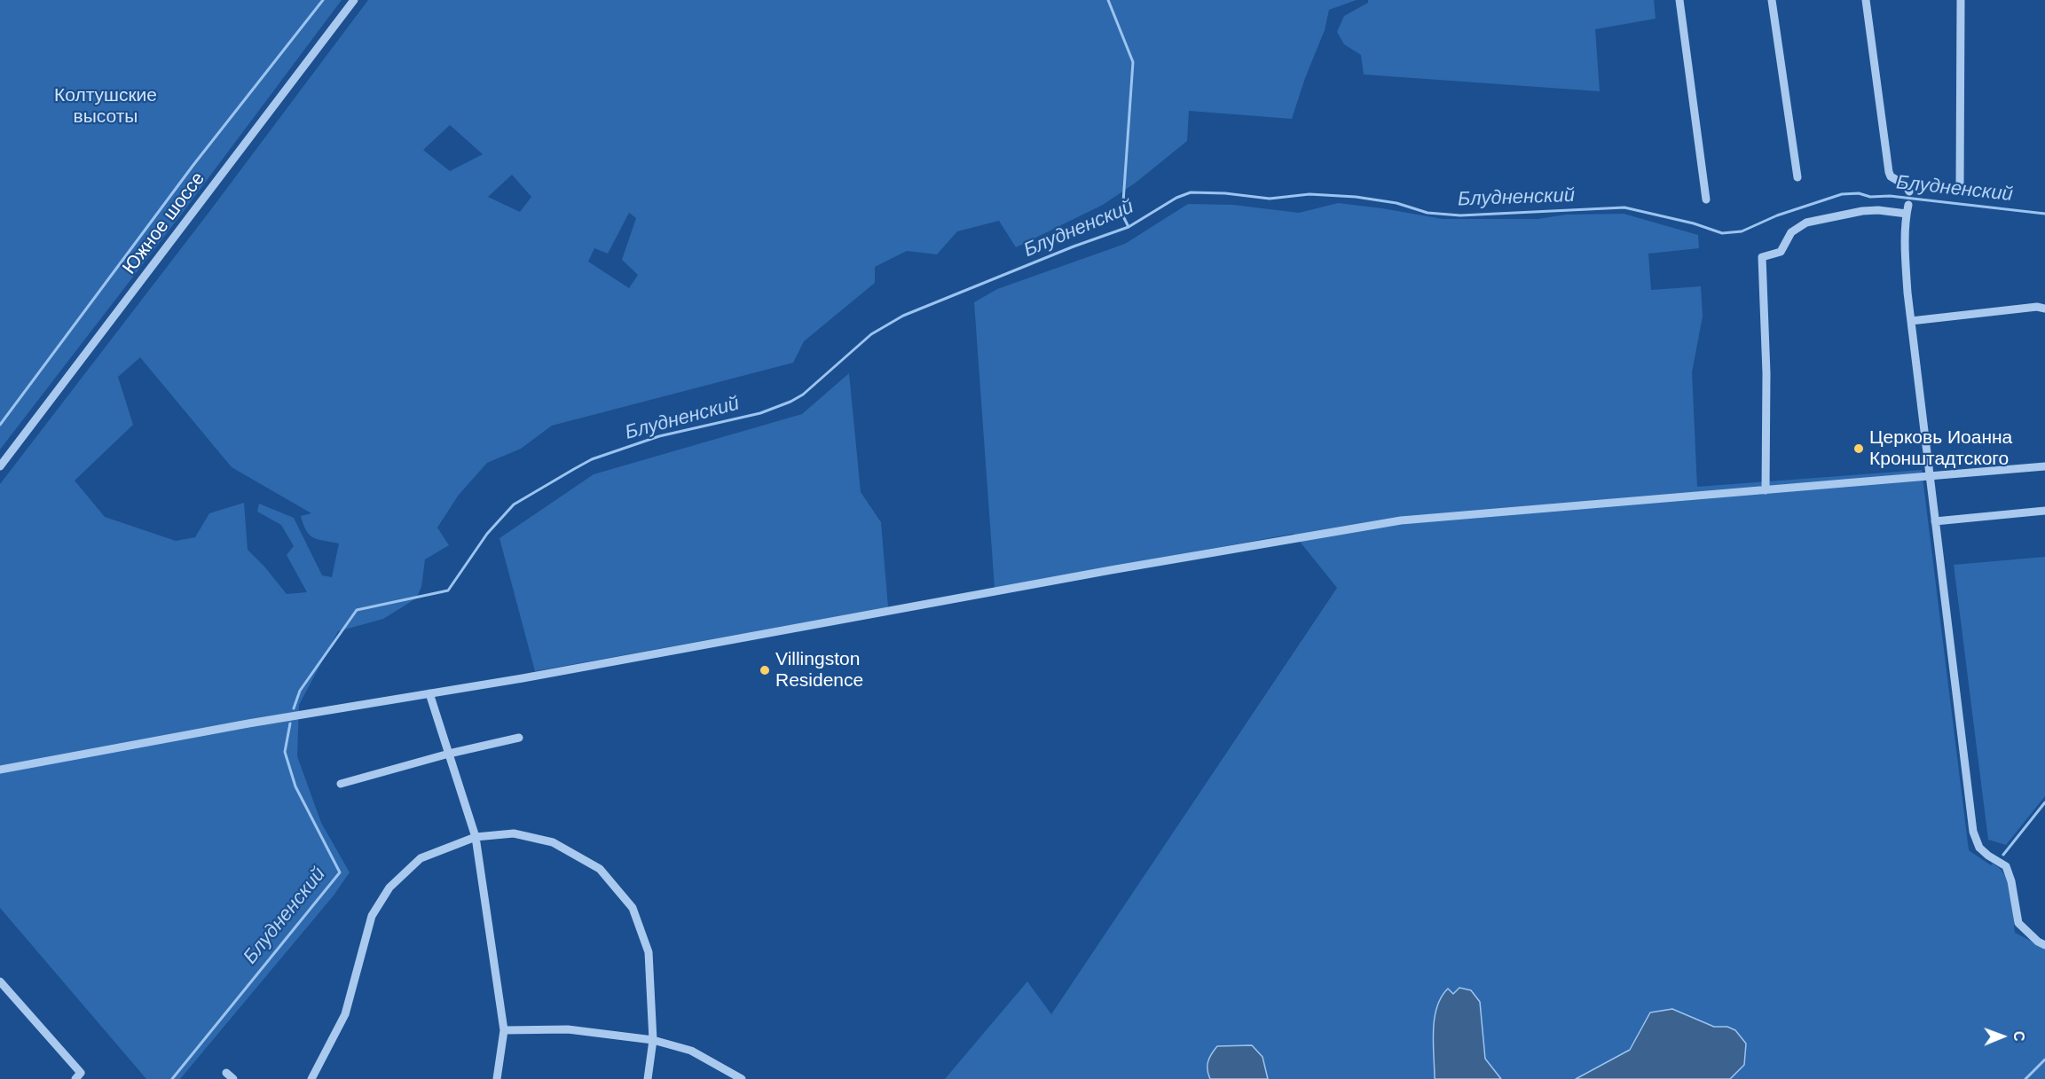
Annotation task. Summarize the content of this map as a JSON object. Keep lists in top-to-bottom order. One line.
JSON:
{"streets":{"street":["Южное шоссе"]},"water":["Блудненский"],"parks":["Колтушские высоты"],"places":["Церковь Иоанна Кронштадтского","Villingston Residence"],"north":"right"}
